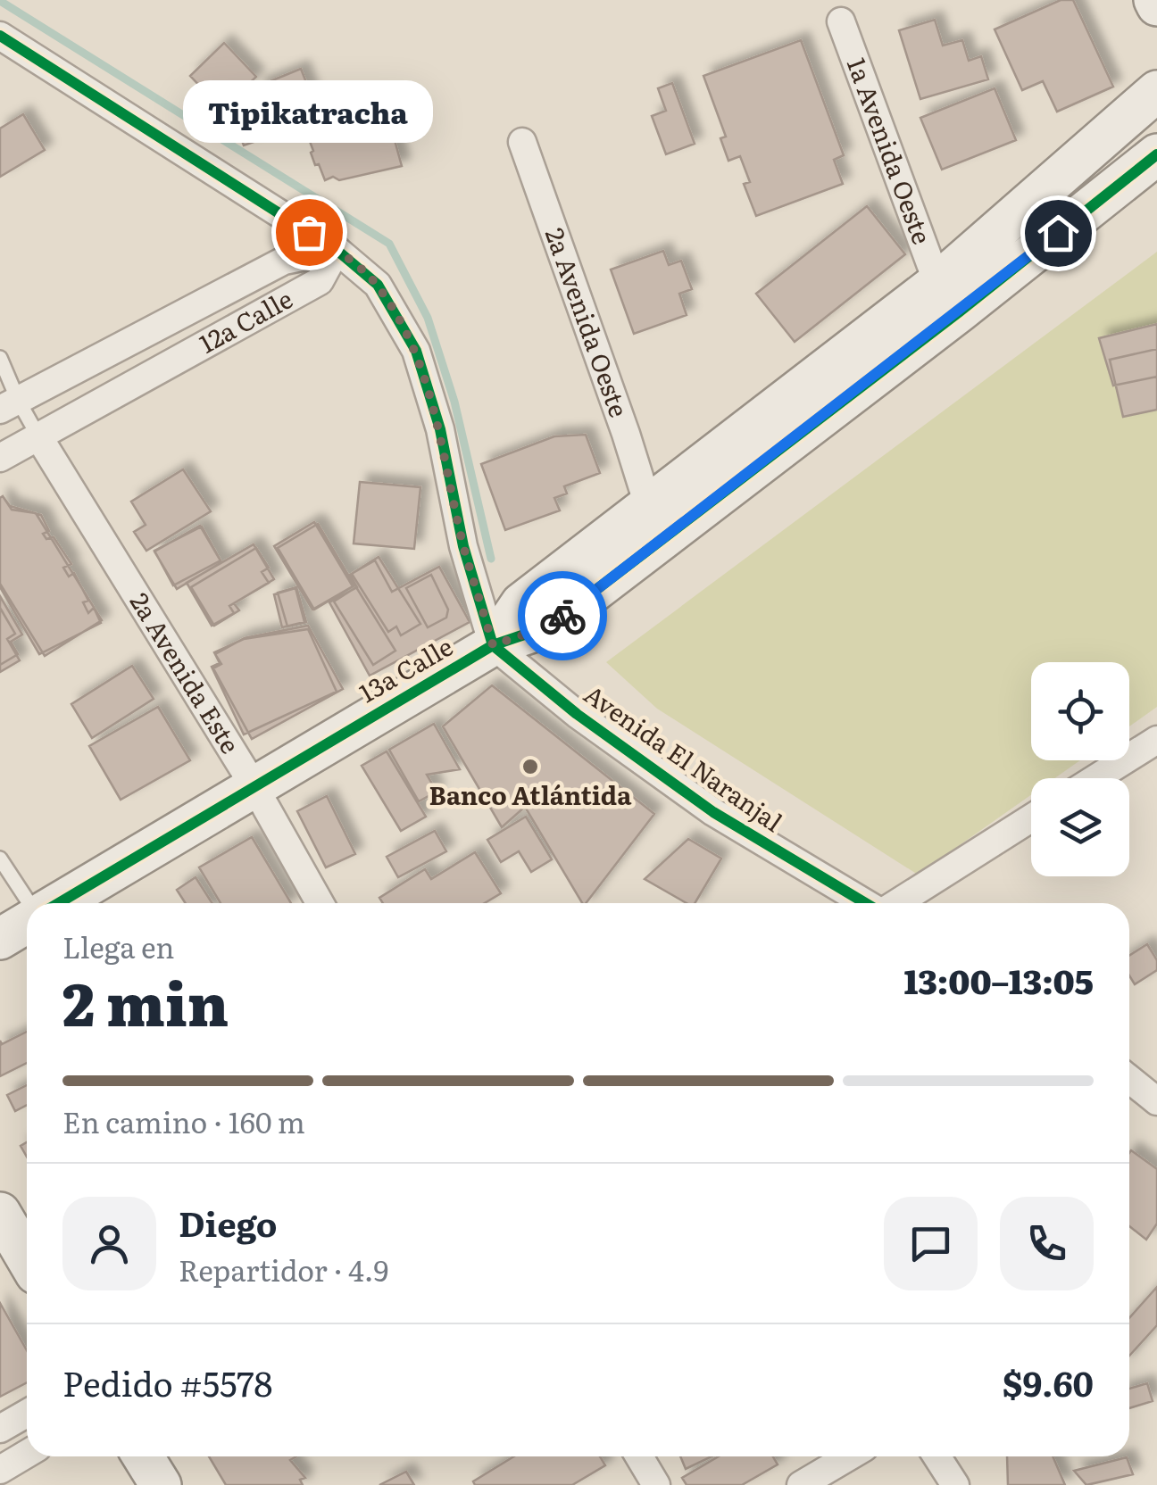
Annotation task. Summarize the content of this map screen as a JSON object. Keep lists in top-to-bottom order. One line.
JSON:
{"streets":{"street":["1a Avenida Oeste","12a Calle","2a Avenida Oeste","13a Calle","2a Avenida Este","Avenida El Naranjal"]},"crossings":[["1a Avenida Oeste","13a Calle"],["12a Calle","2a Avenida Este"],["2a Avenida Oeste","13a Calle"],["13a Calle","2a Avenida Este"],["13a Calle","Avenida El Naranjal"]],"places":["Tipikatracha","Banco Atlántida"],"page":{"bubble":"Tipikatracha","heading":["2 min","Llega en","13:00–13:05"],"panel":["Diego","Repartidor · 4.9","Pedido #5578","$9.60"],"bar":"En camino · 160 m"}}
